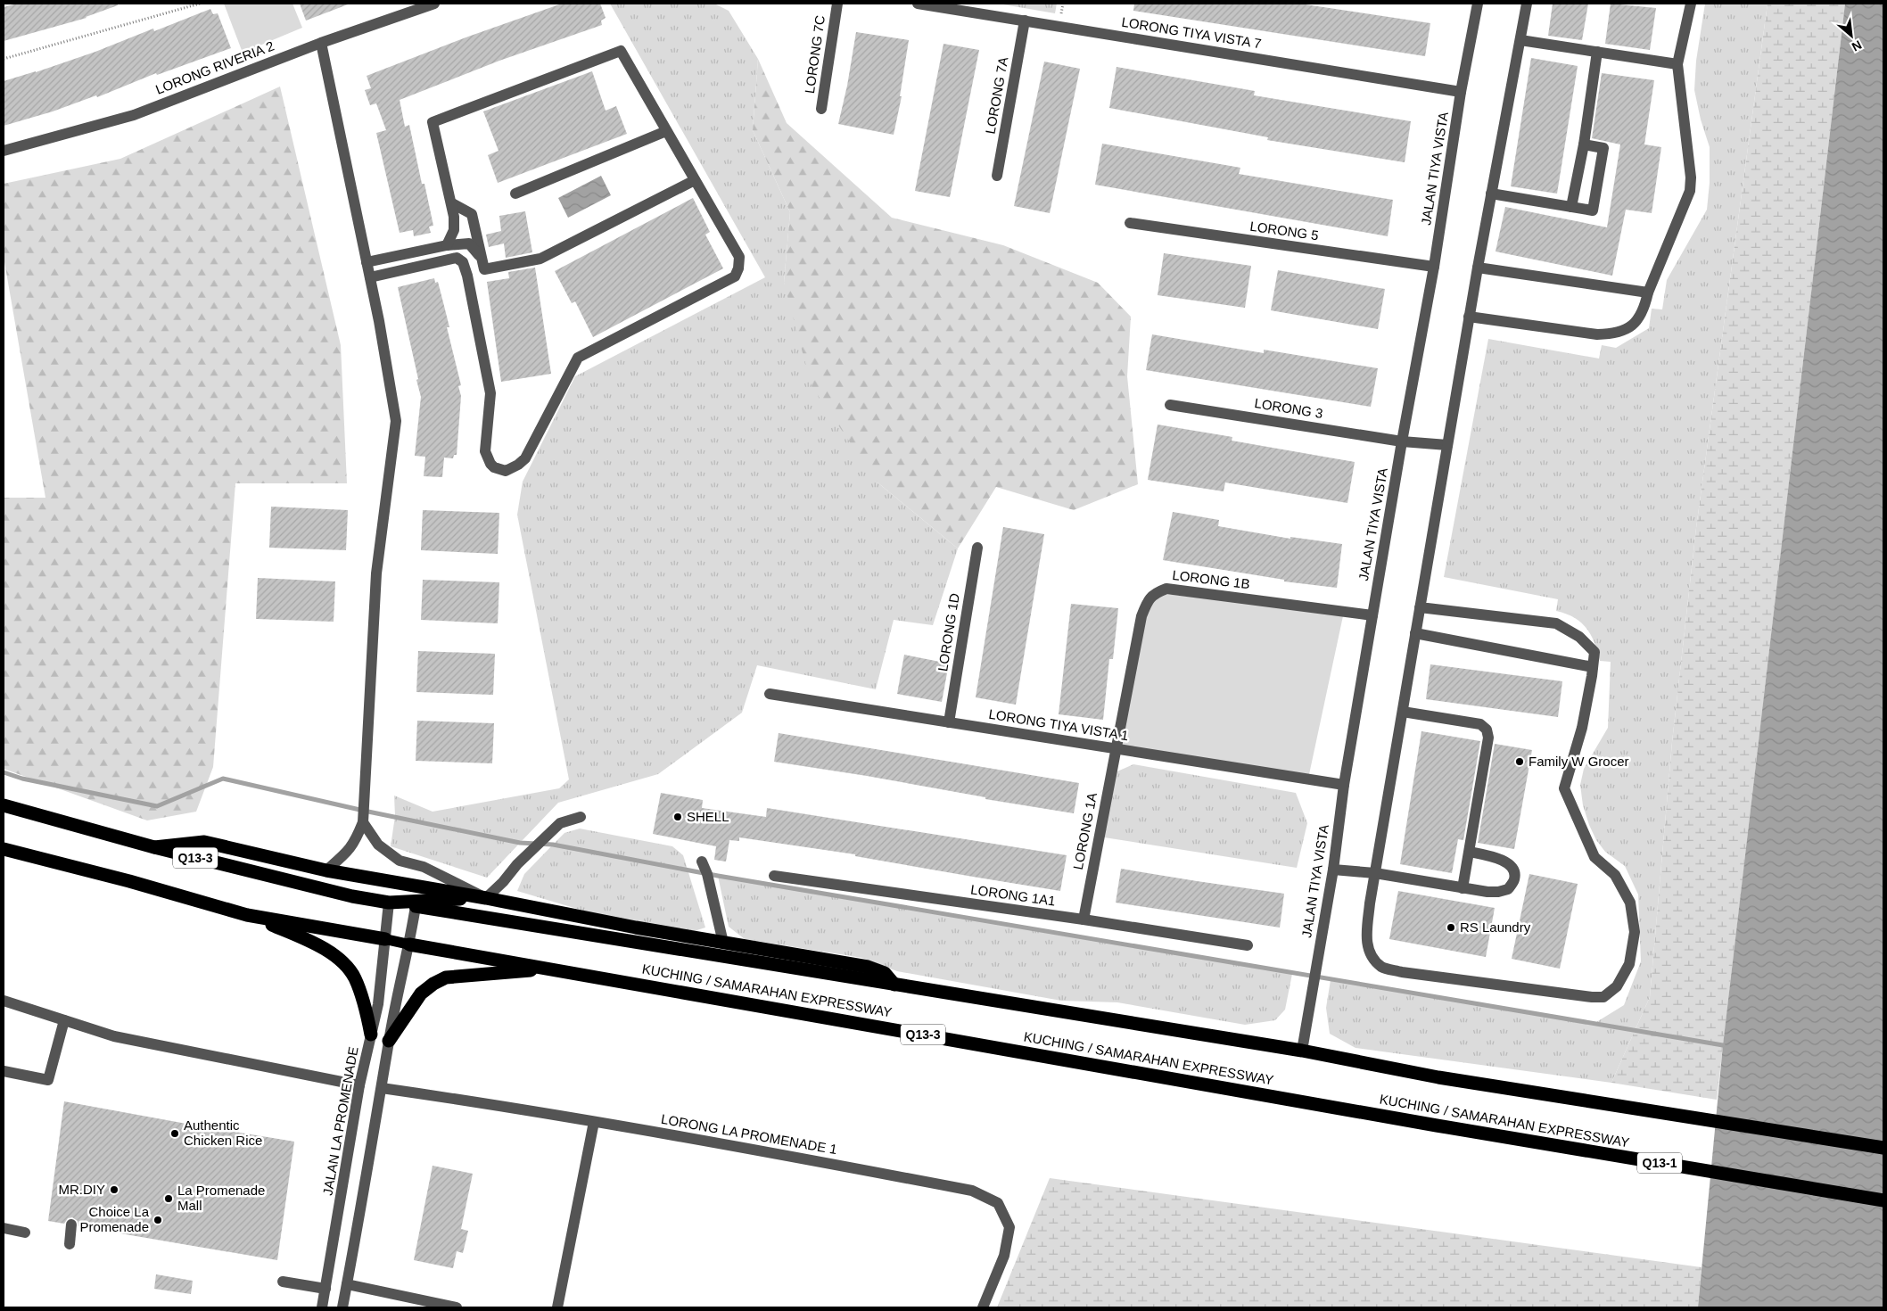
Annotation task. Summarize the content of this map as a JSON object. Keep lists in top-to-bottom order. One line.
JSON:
{"streets":{"highway":["Q13-3","KUCHING / SAMARAHAN EXPRESSWAY","Q13-1"],"street":["LORONG TIYA VISTA 7","LORONG 7C","LORONG RIVERIA 2","LORONG 7A","JALAN TIYA VISTA","LORONG 5","LORONG 3","LORONG 1B","LORONG 1D","LORONG TIYA VISTA 1","LORONG 1A","LORONG 1A1","JALAN LA PROMENADE","LORONG LA PROMENADE 1"]},"crossings":[["LORONG TIYA VISTA 7","LORONG 7A"],["LORONG TIYA VISTA 7","JALAN TIYA VISTA"],["JALAN TIYA VISTA","LORONG 5"],["JALAN TIYA VISTA","LORONG 3"],["JALAN TIYA VISTA","LORONG 1B"],["JALAN TIYA VISTA","LORONG TIYA VISTA 1"],["JALAN TIYA VISTA","KUCHING / SAMARAHAN EXPRESSWAY"],["LORONG 1B","LORONG TIYA VISTA 1"],["LORONG 1B","LORONG 1A"],["LORONG 1D","LORONG TIYA VISTA 1"],["LORONG TIYA VISTA 1","LORONG 1A"],["LORONG 1A","LORONG 1A1"],["Q13-3","KUCHING / SAMARAHAN EXPRESSWAY"],["Q13-3","JALAN LA PROMENADE"]],"places":["Family W Grocer","SHELL","RS Laundry","Authentic Chicken Rice","MR.DIY","La Promenade Mall","Choice La Promenade"],"north":"bottom right"}
